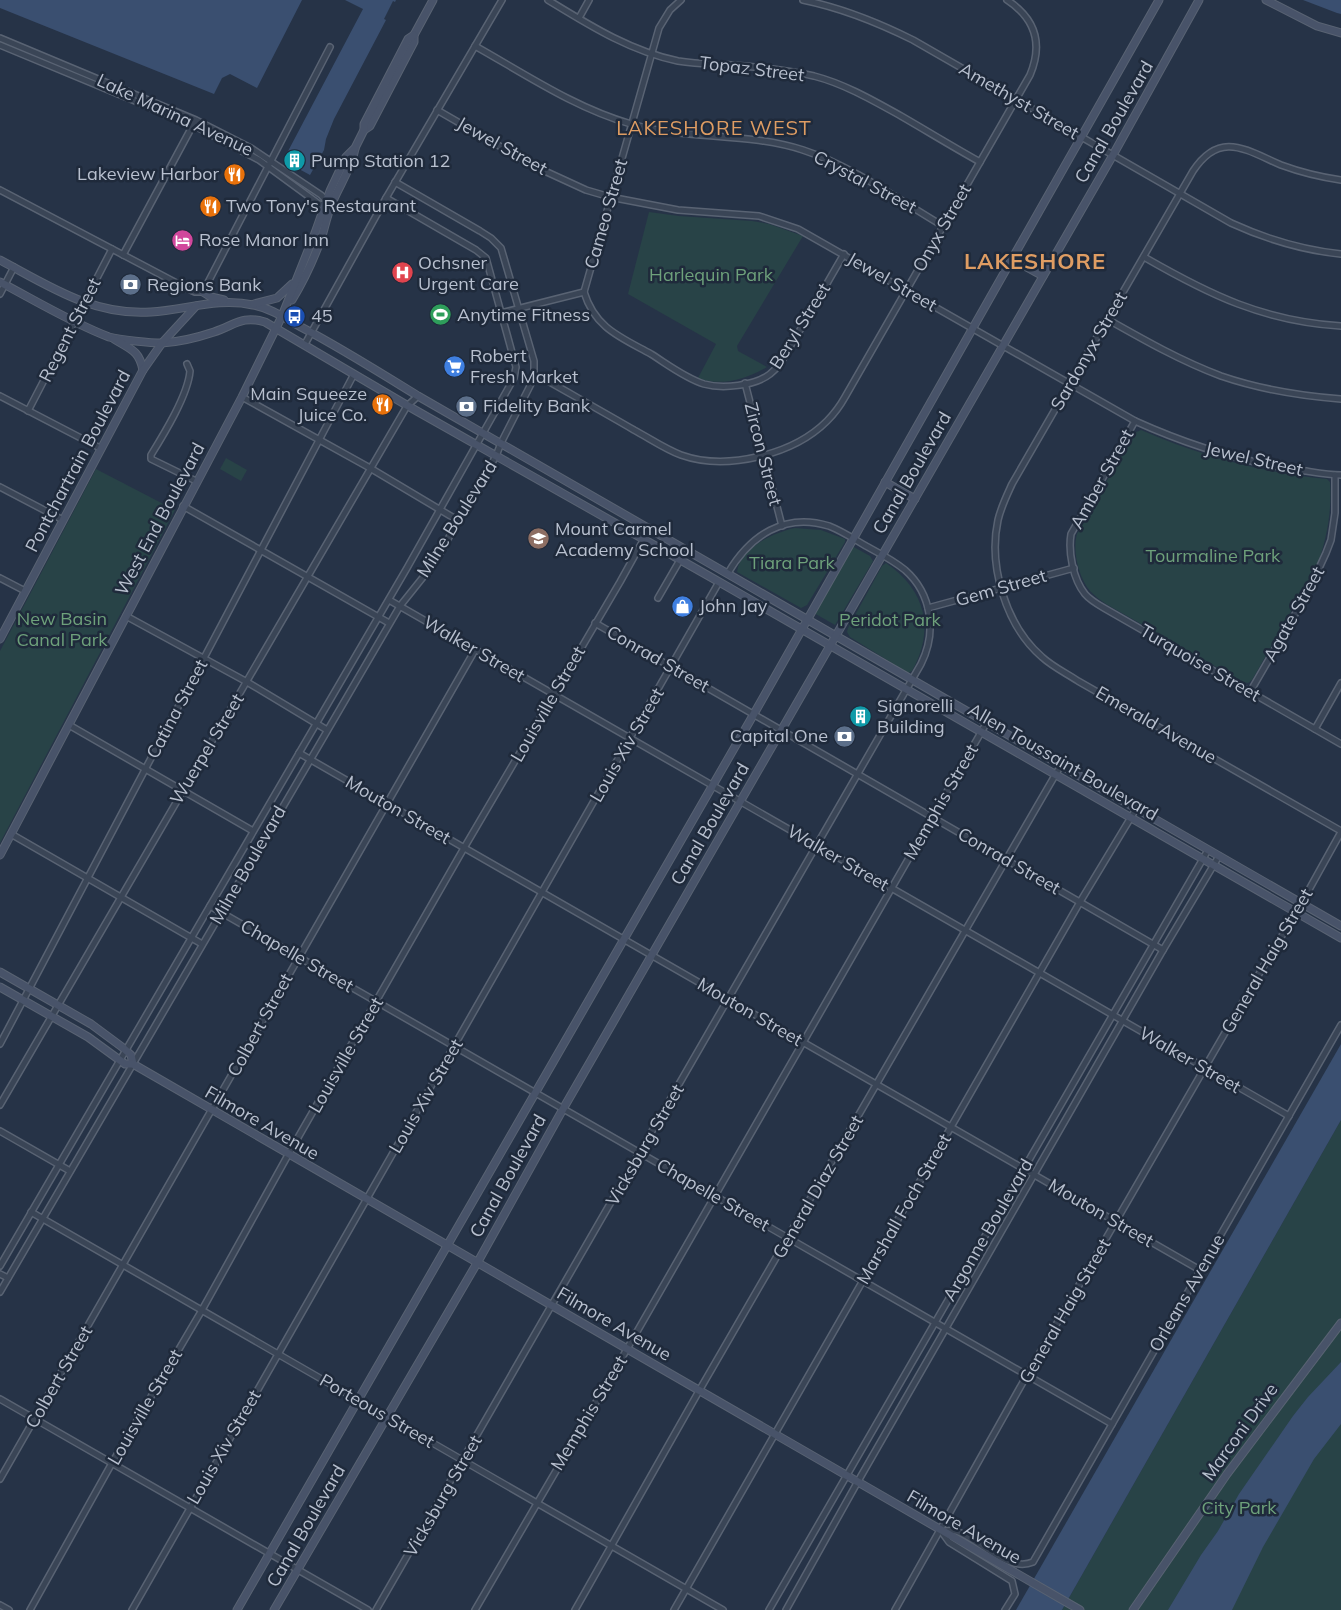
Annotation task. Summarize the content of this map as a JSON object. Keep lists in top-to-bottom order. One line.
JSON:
{"streets":{"main road":["Canal Boulevard","Pontchartrain Boulevard","West End Boulevard","Allen Toussaint Boulevard","Filmore Avenue","Marconi Drive"],"street":["Topaz Street","Amethyst Street","Lake Marina Avenue","Jewel Street","Crystal Street","Cameo Street","Onyx Street","Beryl Street","Regent Street","Sardonyx Street","Zircon Street","Amber Street","Milne Boulevard","Gem Street","Agate Street","Walker Street","Conrad Street","Turquoise Street","Louisville Street","Catina Street","Emerald Avenue","Louis Xiv Street","Wuerpel Street","Memphis Street","Mouton Street","Chapelle Street","General Haig Street","Colbert Street","Vicksburg Street","General Diaz Street","Marshall Foch Street","Argonne Boulevard","Orleans Avenue","Porteous Street"]},"crossings":[["Topaz Street","Cameo Street"],["Topaz Street","Onyx Street"],["Amethyst Street","Canal Boulevard"],["Amethyst Street","Onyx Street"],["Amethyst Street","Sardonyx Street"],["Canal Boulevard","Jewel Street"],["Canal Boulevard","Walker Street"],["Canal Boulevard","Conrad Street"],["Canal Boulevard","Allen Toussaint Boulevard"],["Canal Boulevard","Mouton Street"],["Canal Boulevard","Chapelle Street"],["Canal Boulevard","Filmore Avenue"],["Canal Boulevard","Porteous Street"],["Jewel Street","Cameo Street"],["Jewel Street","Onyx Street"],["Jewel Street","Beryl Street"],["Jewel Street","Sardonyx Street"],["Jewel Street","Amber Street"],["Jewel Street","Agate Street"],["Crystal Street","Cameo Street"],["Crystal Street","Onyx Street"],["Cameo Street","Milne Boulevard"],["Onyx Street","Zircon Street"],["Beryl Street","Zircon Street"],["Regent Street","Allen Toussaint Boulevard"],["Sardonyx Street","Gem Street"],["Sardonyx Street","Emerald Avenue"],["Pontchartrain Boulevard","Allen Toussaint Boulevard"],["Amber Street","Gem Street"],["Amber Street","Turquoise Street"],["West End Boulevard","Allen Toussaint Boulevard"],["Milne Boulevard","Walker Street"],["Milne Boulevard","Allen Toussaint Boulevard"],["Milne Boulevard","Mouton Street"],["Milne Boulevard","Chapelle Street"],["Milne Boulevard","Filmore Avenue"],["Milne Boulevard","Porteous Street"],["Gem Street","Turquoise Street"],["Gem Street","Emerald Avenue"],["Gem Street","Vicksburg Street"],["Agate Street","Turquoise Street"],["Walker Street","Louisville Street"],["Walker Street","Louis Xiv Street"],["Walker Street","Memphis Street"],["Walker Street","General Haig Street"],["Walker Street","Colbert Street"],["Walker Street","Vicksburg Street"],["Walker Street","General Diaz Street"],["Walker Street","Marshall Foch Street"],["Walker Street","Argonne Boulevard"],["Walker Street","Orleans Avenue"],["Conrad Street","Louisville Street"],["Conrad Street","Louis Xiv Street"],["Conrad Street","Memphis Street"],["Conrad Street","Vicksburg Street"],["Conrad Street","General Diaz Street"],["Conrad Street","Marshall Foch Street"],["Conrad Street","Argonne Boulevard"],["Louisville Street","Allen Toussaint Boulevard"],["Louisville Street","Mouton Street"],["Louisville Street","Chapelle Street"],["Louisville Street","Filmore Avenue"],["Louisville Street","Porteous Street"],["Catina Street","Allen Toussaint Boulevard"],["Catina Street","Filmore Avenue"],["Emerald Avenue","General Haig Street"],["Louis Xiv Street","Allen Toussaint Boulevard"],["Louis Xiv Street","Mouton Street"],["Louis Xiv Street","Chapelle Street"],["Louis Xiv Street","Filmore Avenue"],["Louis Xiv Street","Porteous Street"],["Wuerpel Street","Allen Toussaint Boulevard"],["Wuerpel Street","Filmore Avenue"],["Allen Toussaint Boulevard","Memphis Street"],["Allen Toussaint Boulevard","General Haig Street"],["Allen Toussaint Boulevard","Vicksburg Street"],["Allen Toussaint Boulevard","General Diaz Street"],["Allen Toussaint Boulevard","Marshall Foch Street"],["Allen Toussaint Boulevard","Argonne Boulevard"],["Memphis Street","Mouton Street"],["Memphis Street","Chapelle Street"],["Memphis Street","Filmore Avenue"],["Memphis Street","Porteous Street"],["Mouton Street","General Haig Street"],["Mouton Street","Colbert Street"],["Mouton Street","Vicksburg Street"],["Mouton Street","General Diaz Street"],["Mouton Street","Marshall Foch Street"],["Mouton Street","Argonne Boulevard"],["Mouton Street","Orleans Avenue"],["Chapelle Street","General Haig Street"],["Chapelle Street","Colbert Street"],["Chapelle Street","Vicksburg Street"],["Chapelle Street","General Diaz Street"],["Chapelle Street","Marshall Foch Street"],["Chapelle Street","Argonne Boulevard"],["Chapelle Street","Orleans Avenue"],["General Haig Street","Filmore Avenue"],["General Haig Street","Orleans Avenue"],["Colbert Street","Filmore Avenue"],["Colbert Street","Porteous Street"],["Filmore Avenue","Vicksburg Street"],["Filmore Avenue","General Diaz Street"],["Filmore Avenue","Marshall Foch Street"],["Filmore Avenue","Argonne Boulevard"],["Filmore Avenue","Orleans Avenue"],["Vicksburg Street","Porteous Street"],["General Diaz Street","Porteous Street"],["Marshall Foch Street","Porteous Street"]],"districts":["LAKESHORE WEST","LAKESHORE"],"parks":["Harlequin Park","Tourmaline Park","Tiara Park","New Basin Canal Park","Peridot Park","City Park"],"places":{"building":["Pump Station 12","Signorelli Building"],"restaurant":["Lakeview Harbor","Two Tony's Restaurant","Main Squeeze Juice Co."],"hotel":["Rose Manor Inn"],"hospital":["Ochsner Urgent Care"],"bank":["Regions Bank","Fidelity Bank","Capital One"],"sports":["Anytime Fitness"],"bus stop":["45"],"supermarket":["Robert Fresh Market"],"school or university":["Mount Carmel Academy School"],"shop":["John Jay"]}}
